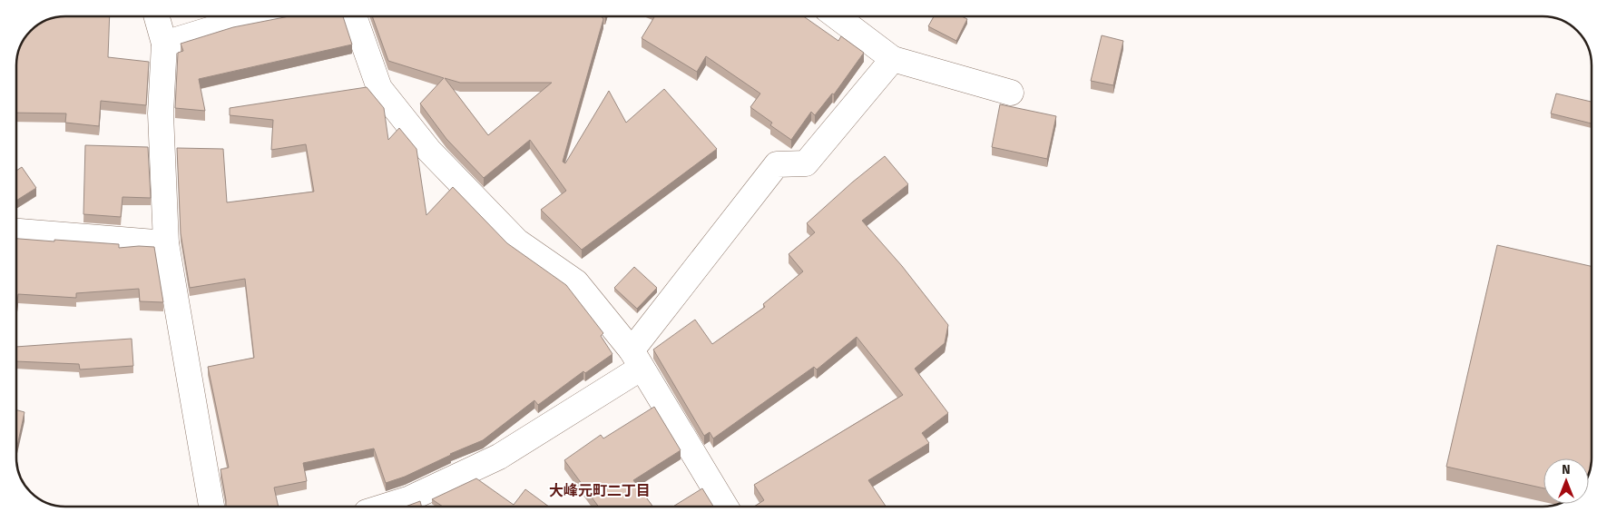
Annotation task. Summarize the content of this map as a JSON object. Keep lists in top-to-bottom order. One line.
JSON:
{"districts":["大峰元町二丁目"],"north":"top"}
